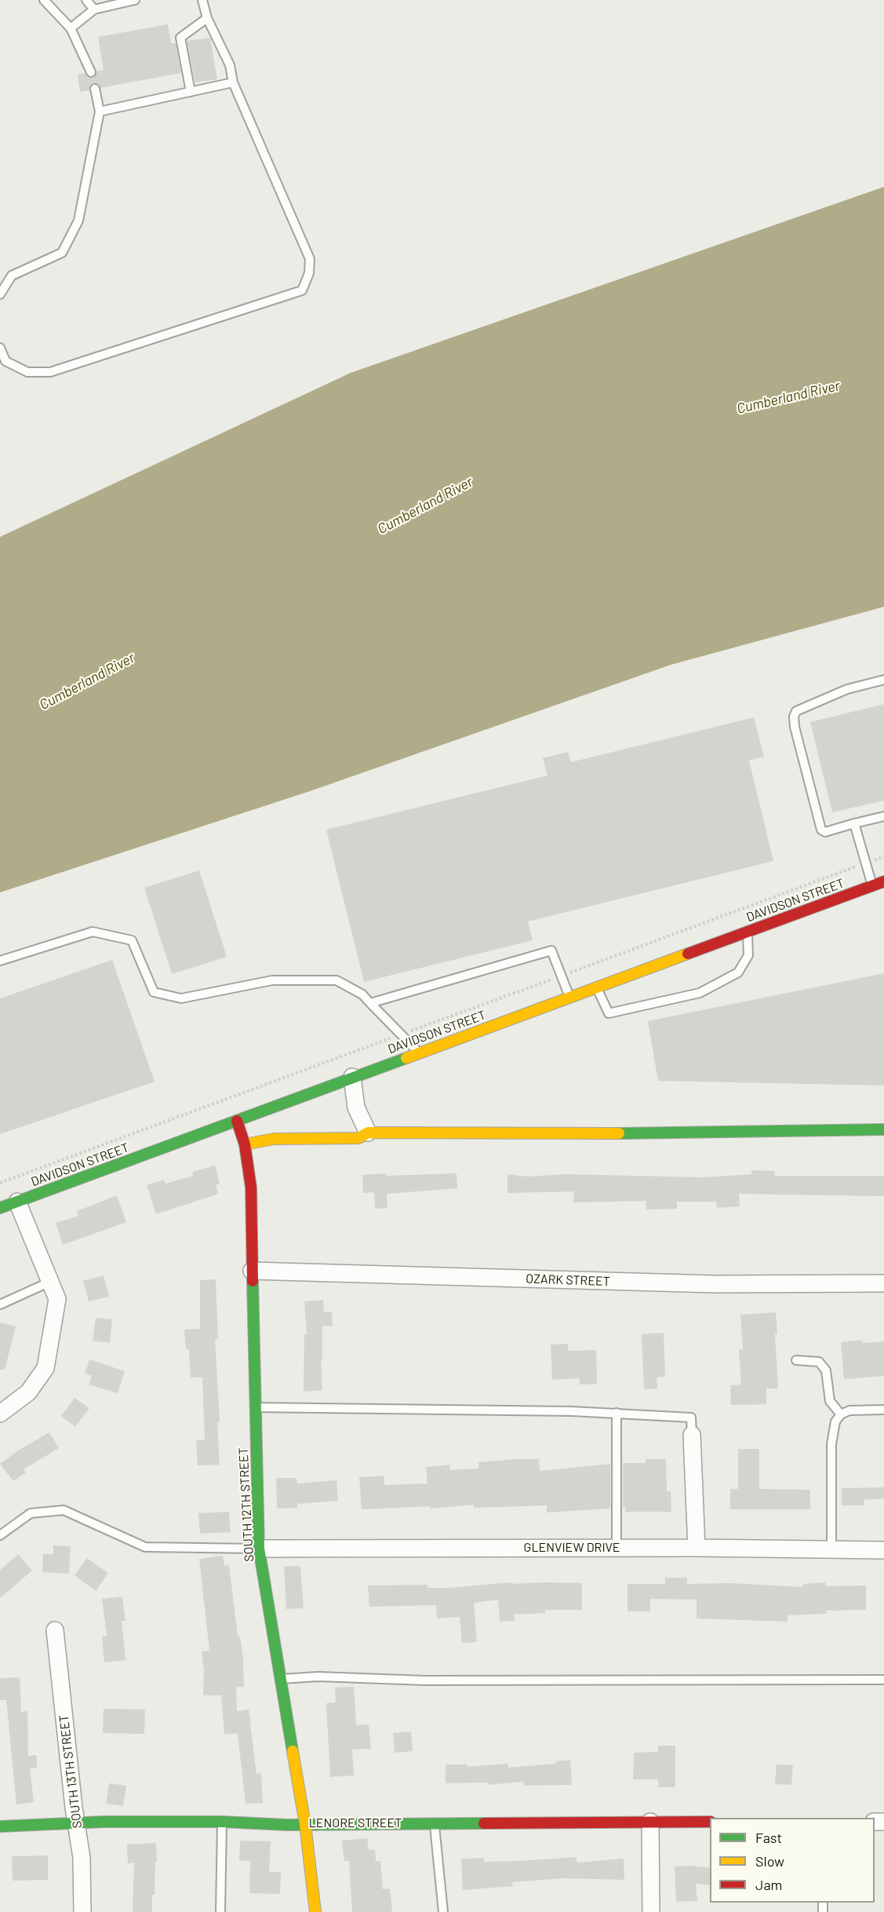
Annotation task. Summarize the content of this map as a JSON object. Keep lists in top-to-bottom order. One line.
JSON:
{"streets":{"street":["DAVIDSON STREET","OZARK STREET","SOUTH 12TH STREET","GLENVIEW DRIVE","SOUTH 13TH STREET","LENORE STREET"]},"crossings":[["DAVIDSON STREET","SOUTH 12TH STREET"],["OZARK STREET","SOUTH 12TH STREET"],["SOUTH 12TH STREET","GLENVIEW DRIVE"],["SOUTH 12TH STREET","LENORE STREET"],["SOUTH 13TH STREET","LENORE STREET"]],"water":["Cumberland River"],"legend":["Fast","Slow","Jam"]}
